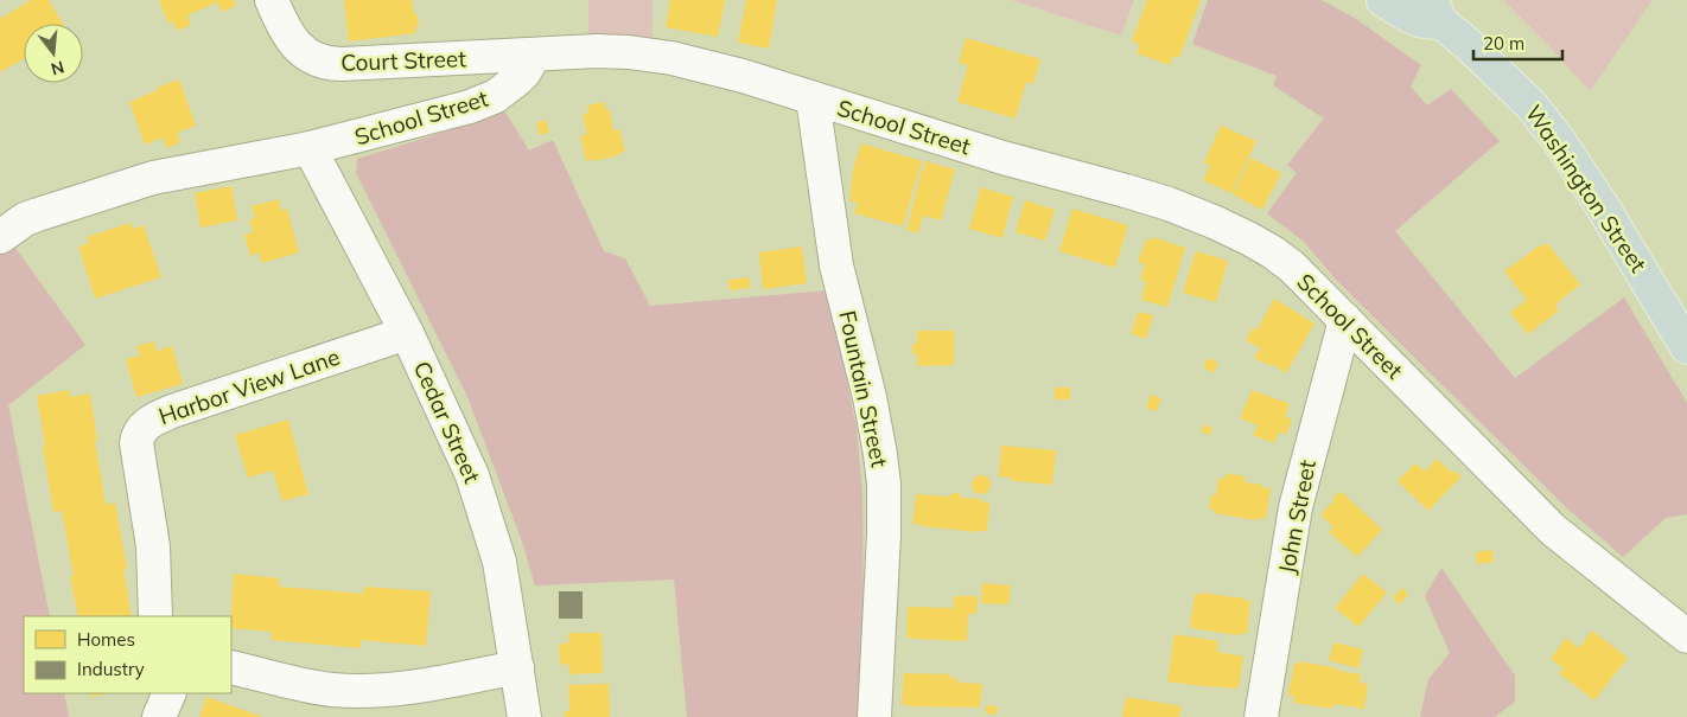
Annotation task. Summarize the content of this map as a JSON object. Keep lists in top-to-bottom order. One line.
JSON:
{"streets":{"highway":["Washington Street"],"street":["Court Street","School Street","Harbor View Lane","Fountain Street","Cedar Street","John Street"]},"crossings":[["Court Street","School Street"],["School Street","Fountain Street"],["School Street","Cedar Street"],["School Street","John Street"],["Harbor View Lane","Cedar Street"]],"legend":["Homes","Industry"],"scale_bar":"20 m","north":"bottom"}
